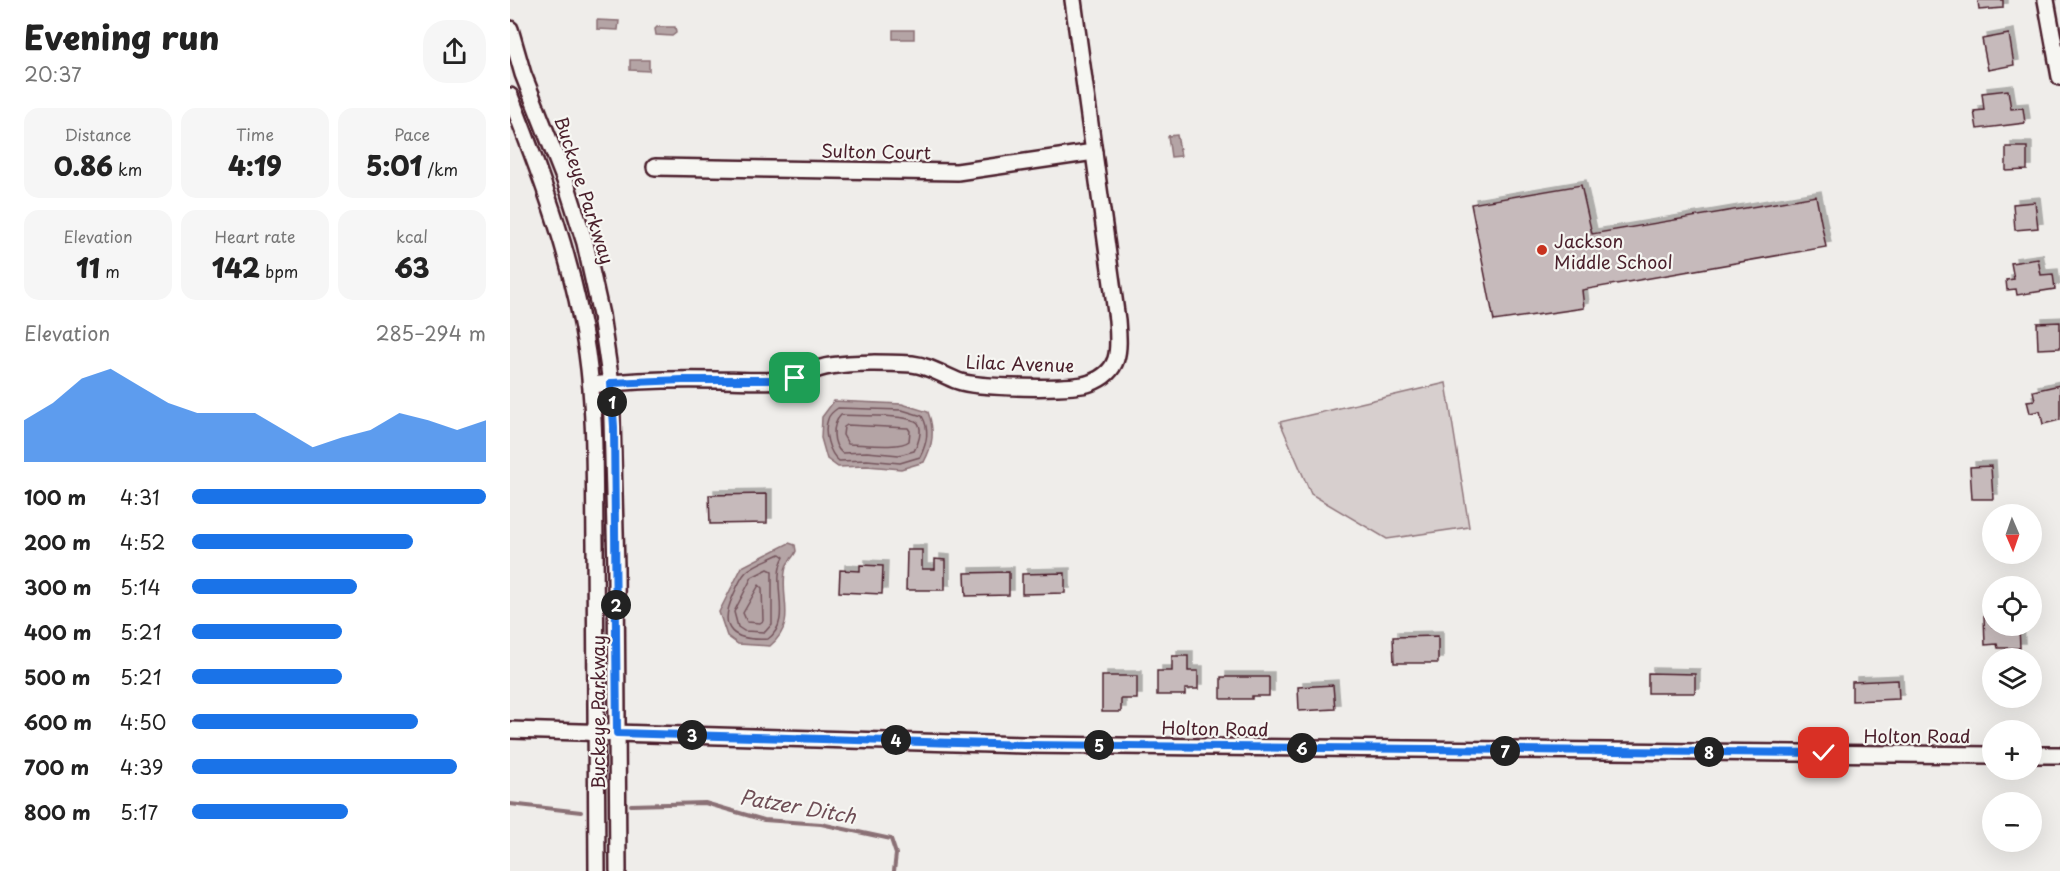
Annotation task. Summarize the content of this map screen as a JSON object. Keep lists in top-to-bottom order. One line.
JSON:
{"streets":{"street":["Sulton Court","Buckeye Parkway","Lilac Avenue","Holton Road"]},"crossings":[["Sulton Court","Lilac Avenue"],["Buckeye Parkway","Lilac Avenue"],["Buckeye Parkway","Holton Road"]],"water":["Patzer Ditch"],"places":["Jackson Middle School"],"north":"bottom","page":{"heading":["Evening run","20:37"],"stats":[["Distance","0.86 km"],["Time","4:19"],["Pace","5:01 /km"],["Elevation","11 m"],["Heart rate","142 bpm"],["kcal","63"]],"chart":["Elevation","285–294 m"],"pins":["1","2","3","4","5","6","7","8"],"list":[{"name":"100 m","note":"4:31"},{"name":"200 m","note":"4:52"},{"name":"300 m","note":"5:14"},{"name":"400 m","note":"5:21"},{"name":"500 m","note":"5:21"},{"name":"600 m","note":"4:50"},{"name":"700 m","note":"4:39"},{"name":"800 m","note":"5:17"}],"map_buttons":["+","−"]}}
